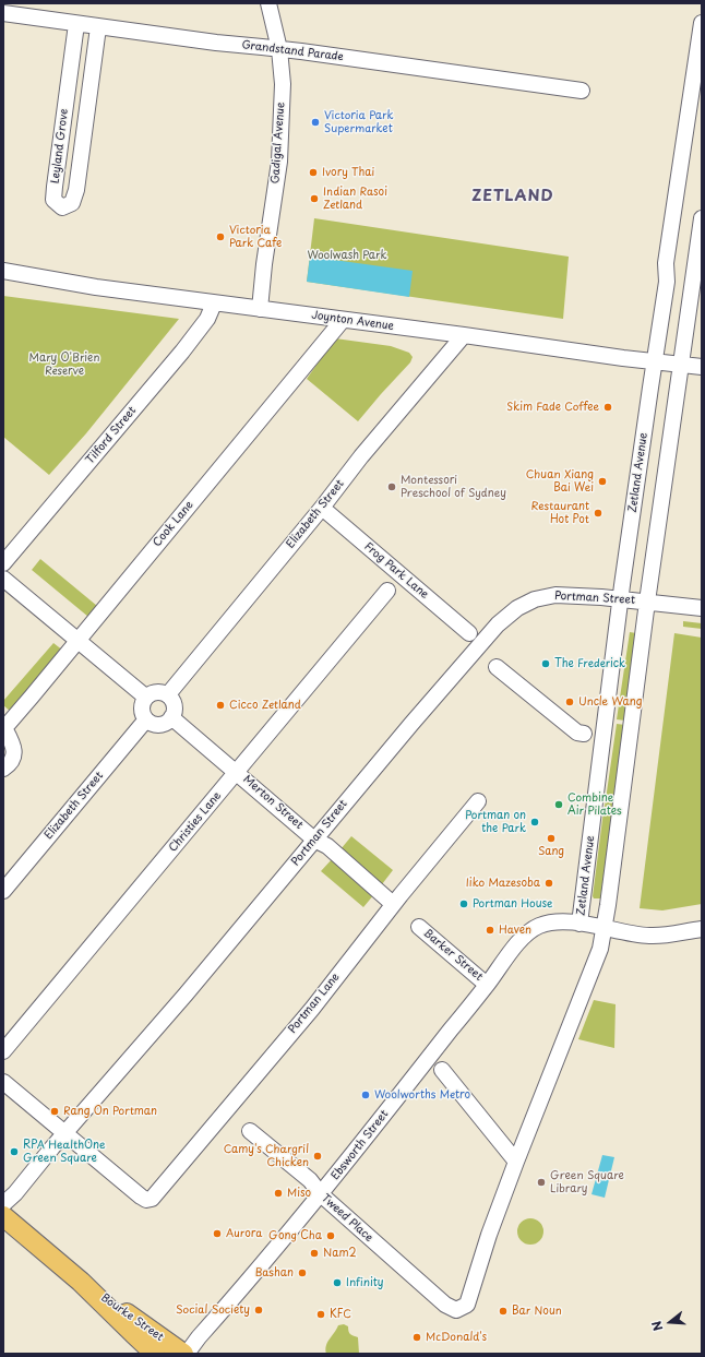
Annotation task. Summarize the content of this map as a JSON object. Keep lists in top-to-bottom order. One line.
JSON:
{"streets":{"main road":["Bourke Street"],"street":["Grandstand Parade","Gadigal Avenue","Leyland Grove","Joynton Avenue","Tilford Street","Zetland Avenue","Elizabeth Street","Cook Lane","Frog Park Lane","Portman Street","Merton Street","Christies Lane","Barker Street","Portman Lane","Ebsworth Street","Tweed Place"]},"crossings":[["Grandstand Parade","Gadigal Avenue"],["Grandstand Parade","Leyland Grove"],["Gadigal Avenue","Joynton Avenue"],["Joynton Avenue","Tilford Street"],["Joynton Avenue","Zetland Avenue"],["Joynton Avenue","Elizabeth Street"],["Joynton Avenue","Cook Lane"],["Zetland Avenue","Portman Street"],["Zetland Avenue","Ebsworth Street"],["Elizabeth Street","Frog Park Lane"],["Elizabeth Street","Merton Street"],["Portman Street","Merton Street"],["Portman Street","Portman Lane"],["Merton Street","Christies Lane"],["Merton Street","Portman Lane"],["Barker Street","Ebsworth Street"],["Ebsworth Street","Tweed Place"],["Ebsworth Street","Bourke Street"]],"districts":["ZETLAND"],"parks":["Woolwash Park","Mary O'Brien Reserve"],"places":["Victoria Park Supermarket","Ivory Thai","Indian Rasoi Zetland","Victoria Park Cafe","Skim Fade Coffee","Chuan Xiang Bai Wei","Montessori Preschool of Sydney","Restaurant Hot Pot","The Frederick","Uncle Wang","Cicco Zetland","Combine Air Pilates","Portman on the Park","Sang","Iiko Mazesoba","Portman House","Haven","Woolworths Metro","Rang On Portman","RPA HealthOne Green Square","Camy's Chargril Chicken","Green Square Library","Miso","Aurora","Gong Cha","Nam2","Bashan","Infinity","Social Society","Bar Noun","KFC","McDonald's"],"north":"left"}
